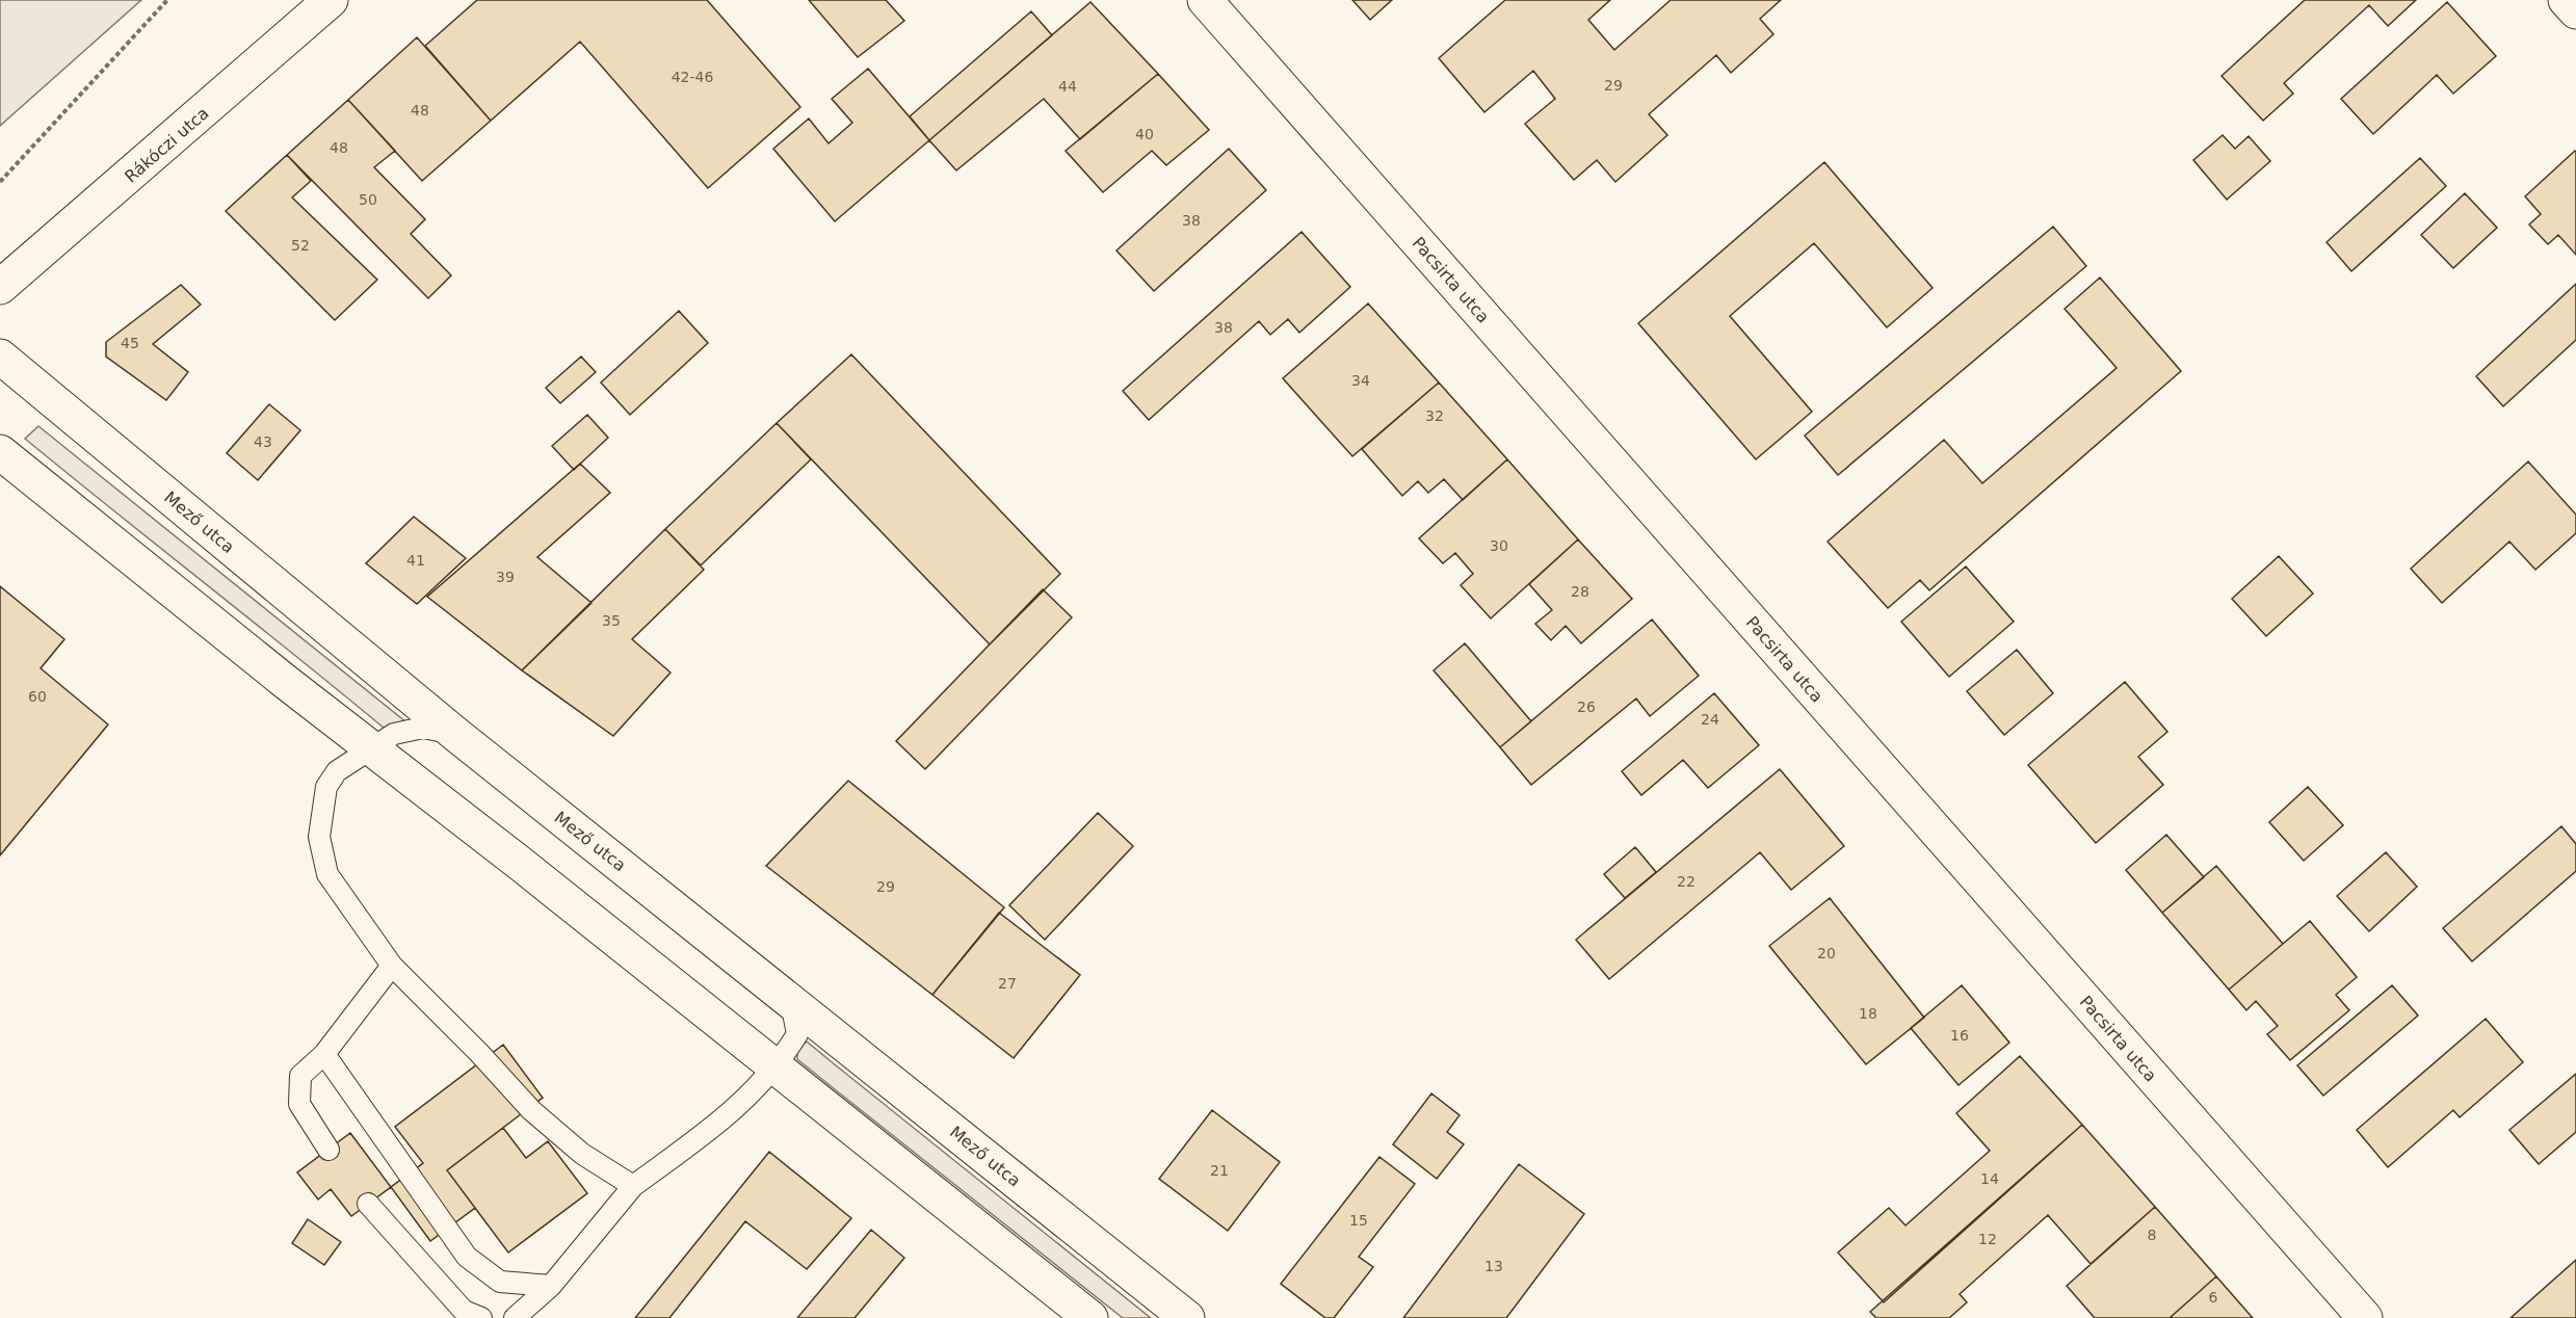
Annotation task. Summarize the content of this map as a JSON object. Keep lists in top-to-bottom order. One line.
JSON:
{"streets":{"main road":["Rákóczi utca","Pacsirta utca","Mező utca"]},"house_numbers":["42-46","29","44","48","40","48","50","38","52","38","45","34","32","43","30","41","39","28","35","60","26","24","22","29","20","27","18","16","21","14","15","8","12","13","6"]}
